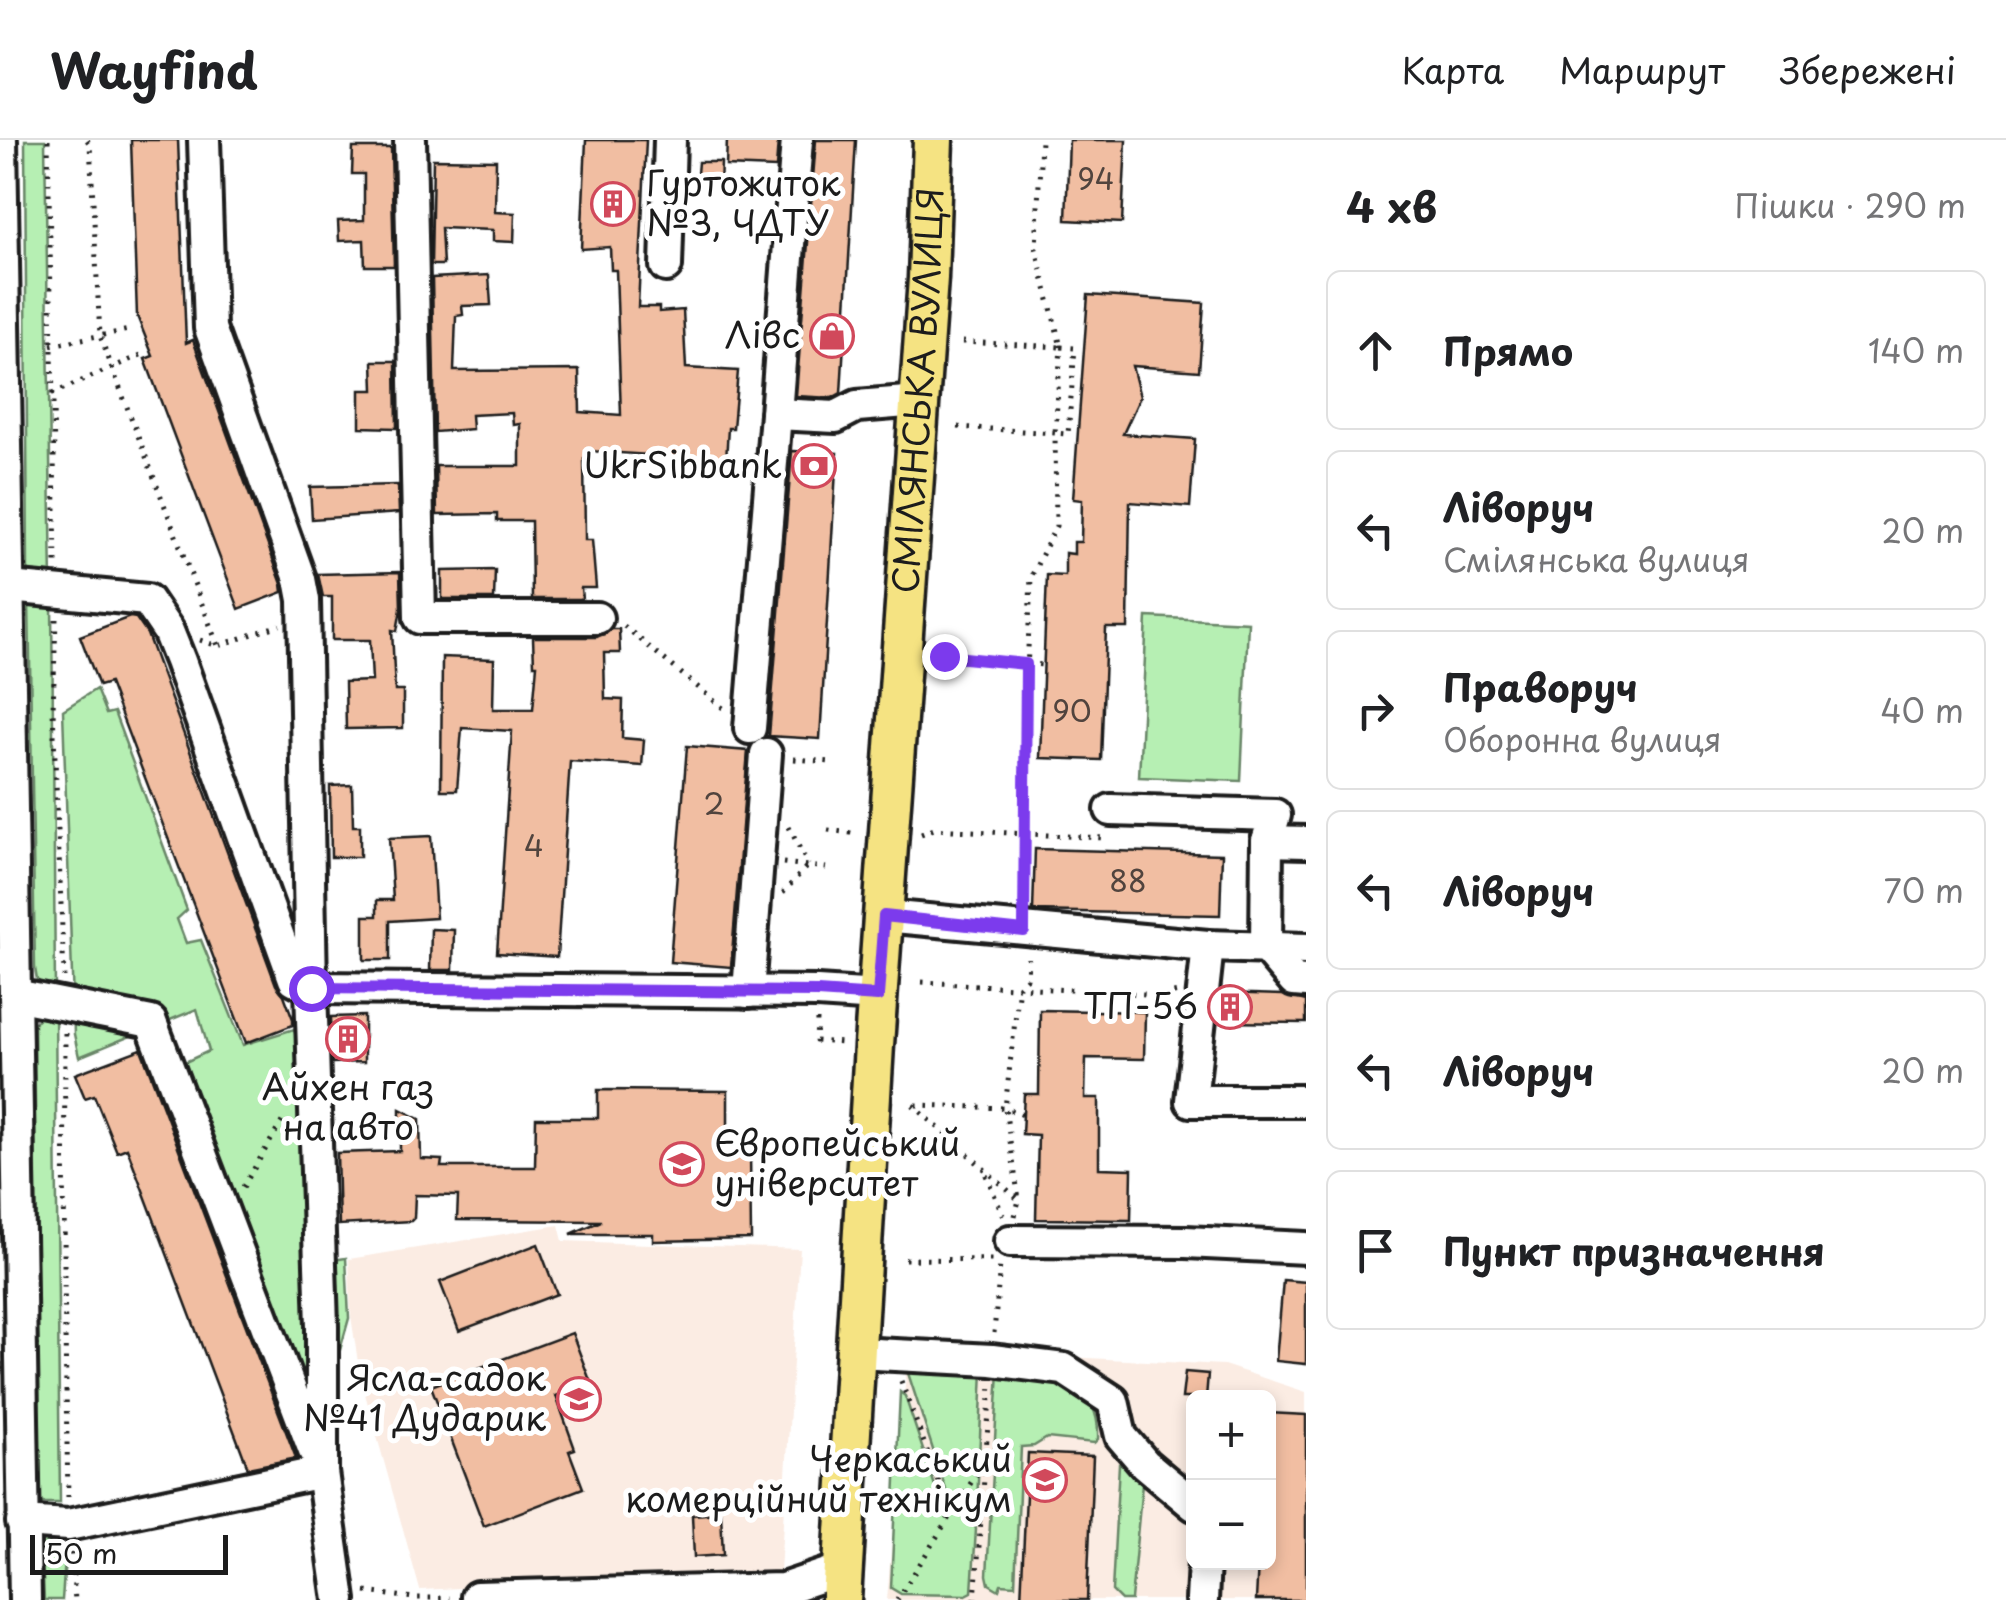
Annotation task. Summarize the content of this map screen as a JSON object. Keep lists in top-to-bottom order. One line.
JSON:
{"streets":{"main road":["СМІЛЯНСЬКА ВУЛИЦЯ"]},"places":{"building":["Гуртожиток №3, ЧДТУ","ТП-56","Айхен газ на авто"],"shop":["Лівс"],"bank":["UkrSibbank"],"school or university":["Європейський університет","Ясла-садок №41 Дударик","Черкаський комерційний технікум"]},"house_numbers":["94","90","2","4","88"],"scale_bar":"50 m","page":{"header":"Wayfind","nav":["Карта","Маршрут","Збережені"],"heading":["4 хв","Пішки · 290 m"],"list":[["Прямо","140 m"],["Ліворуч","Смілянська вулиця","20 m"],["Праворуч","Оборонна вулиця","40 m"],["Ліворуч","70 m"],["Ліворуч","20 m"],"Пункт призначення"],"map_buttons":["+","−"],"scale":"50 m"}}
